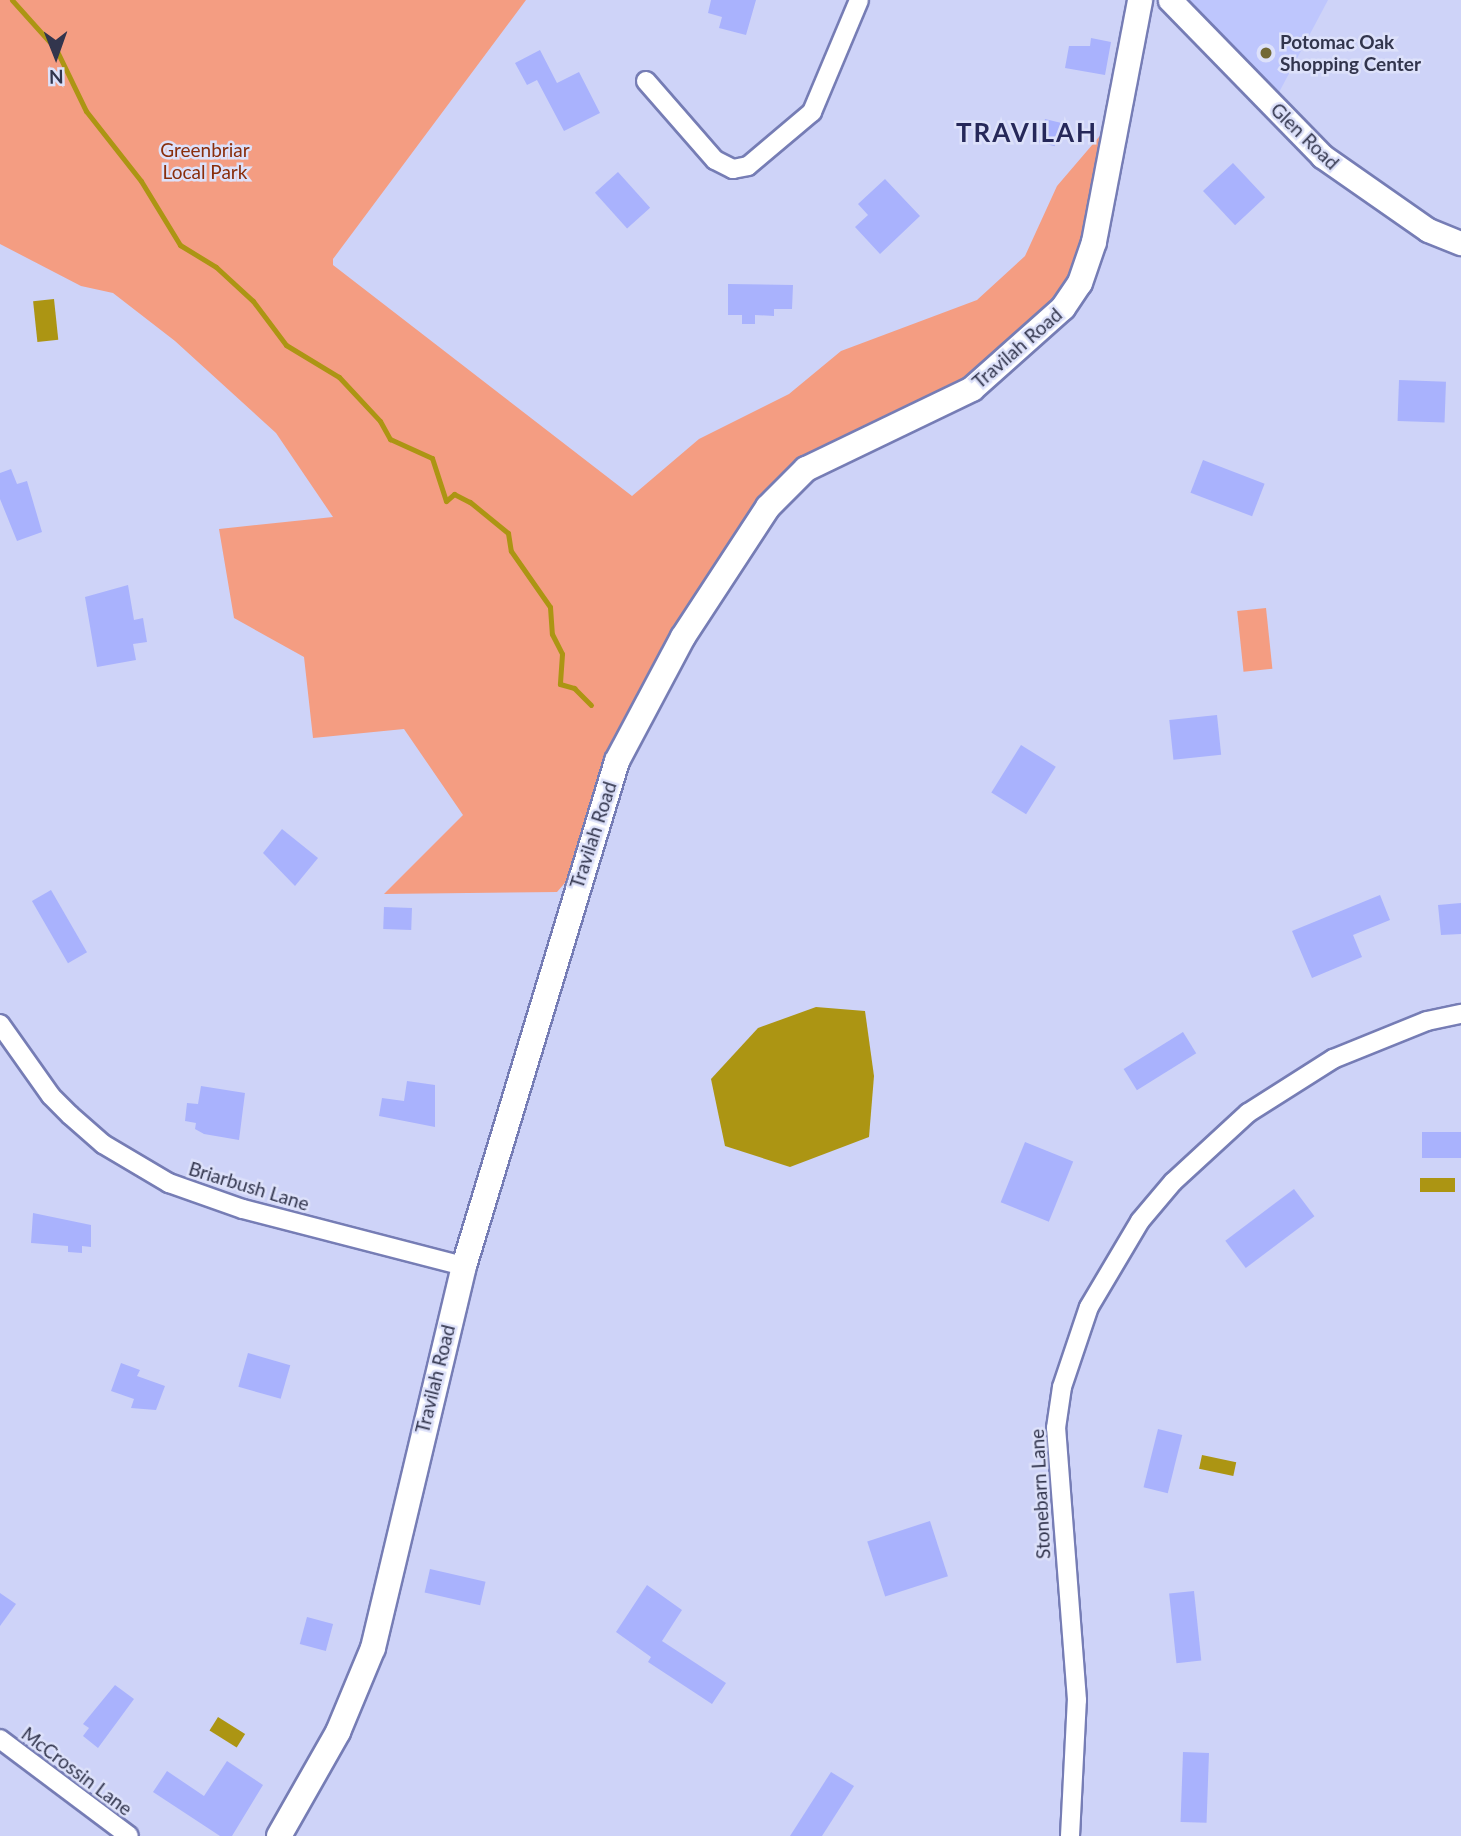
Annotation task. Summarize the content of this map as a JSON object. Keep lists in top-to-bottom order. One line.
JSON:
{"streets":{"main road":["Travilah Road"],"street":["Glen Road","Briarbush Lane","Stonebarn Lane","McCrossin Lane"]},"crossings":[["Travilah Road","Briarbush Lane"]],"districts":["TRAVILAH"],"parks":["Greenbriar Local Park"],"places":["Potomac Oak Shopping Center"],"north":"bottom"}
